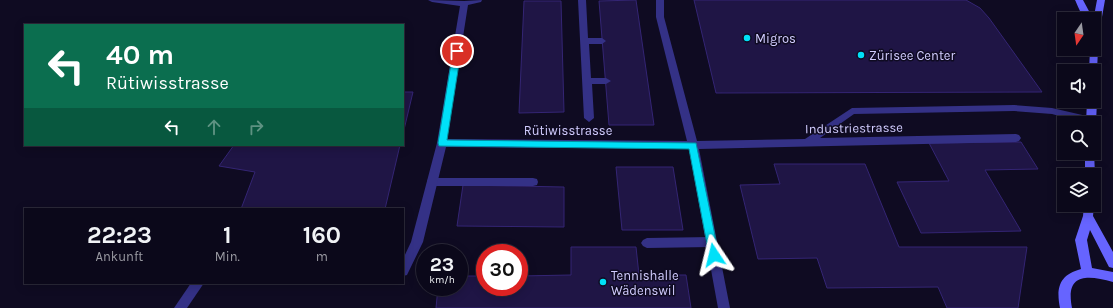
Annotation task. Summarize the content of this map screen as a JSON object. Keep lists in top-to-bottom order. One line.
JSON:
{"streets":{"street":["Industriestrasse","Rütiwisstrasse"]},"crossings":[["Industriestrasse","Rütiwisstrasse"]],"places":["Migros","Zürisee Center","Tennishalle Wädenswil"],"north":"bottom","page":{"turn":["40 m","Rütiwisstrasse"],"eta":["22:23","Ankunft","1","Min.","160","m"],"speed":"23 km/h","limit":"30"}}
